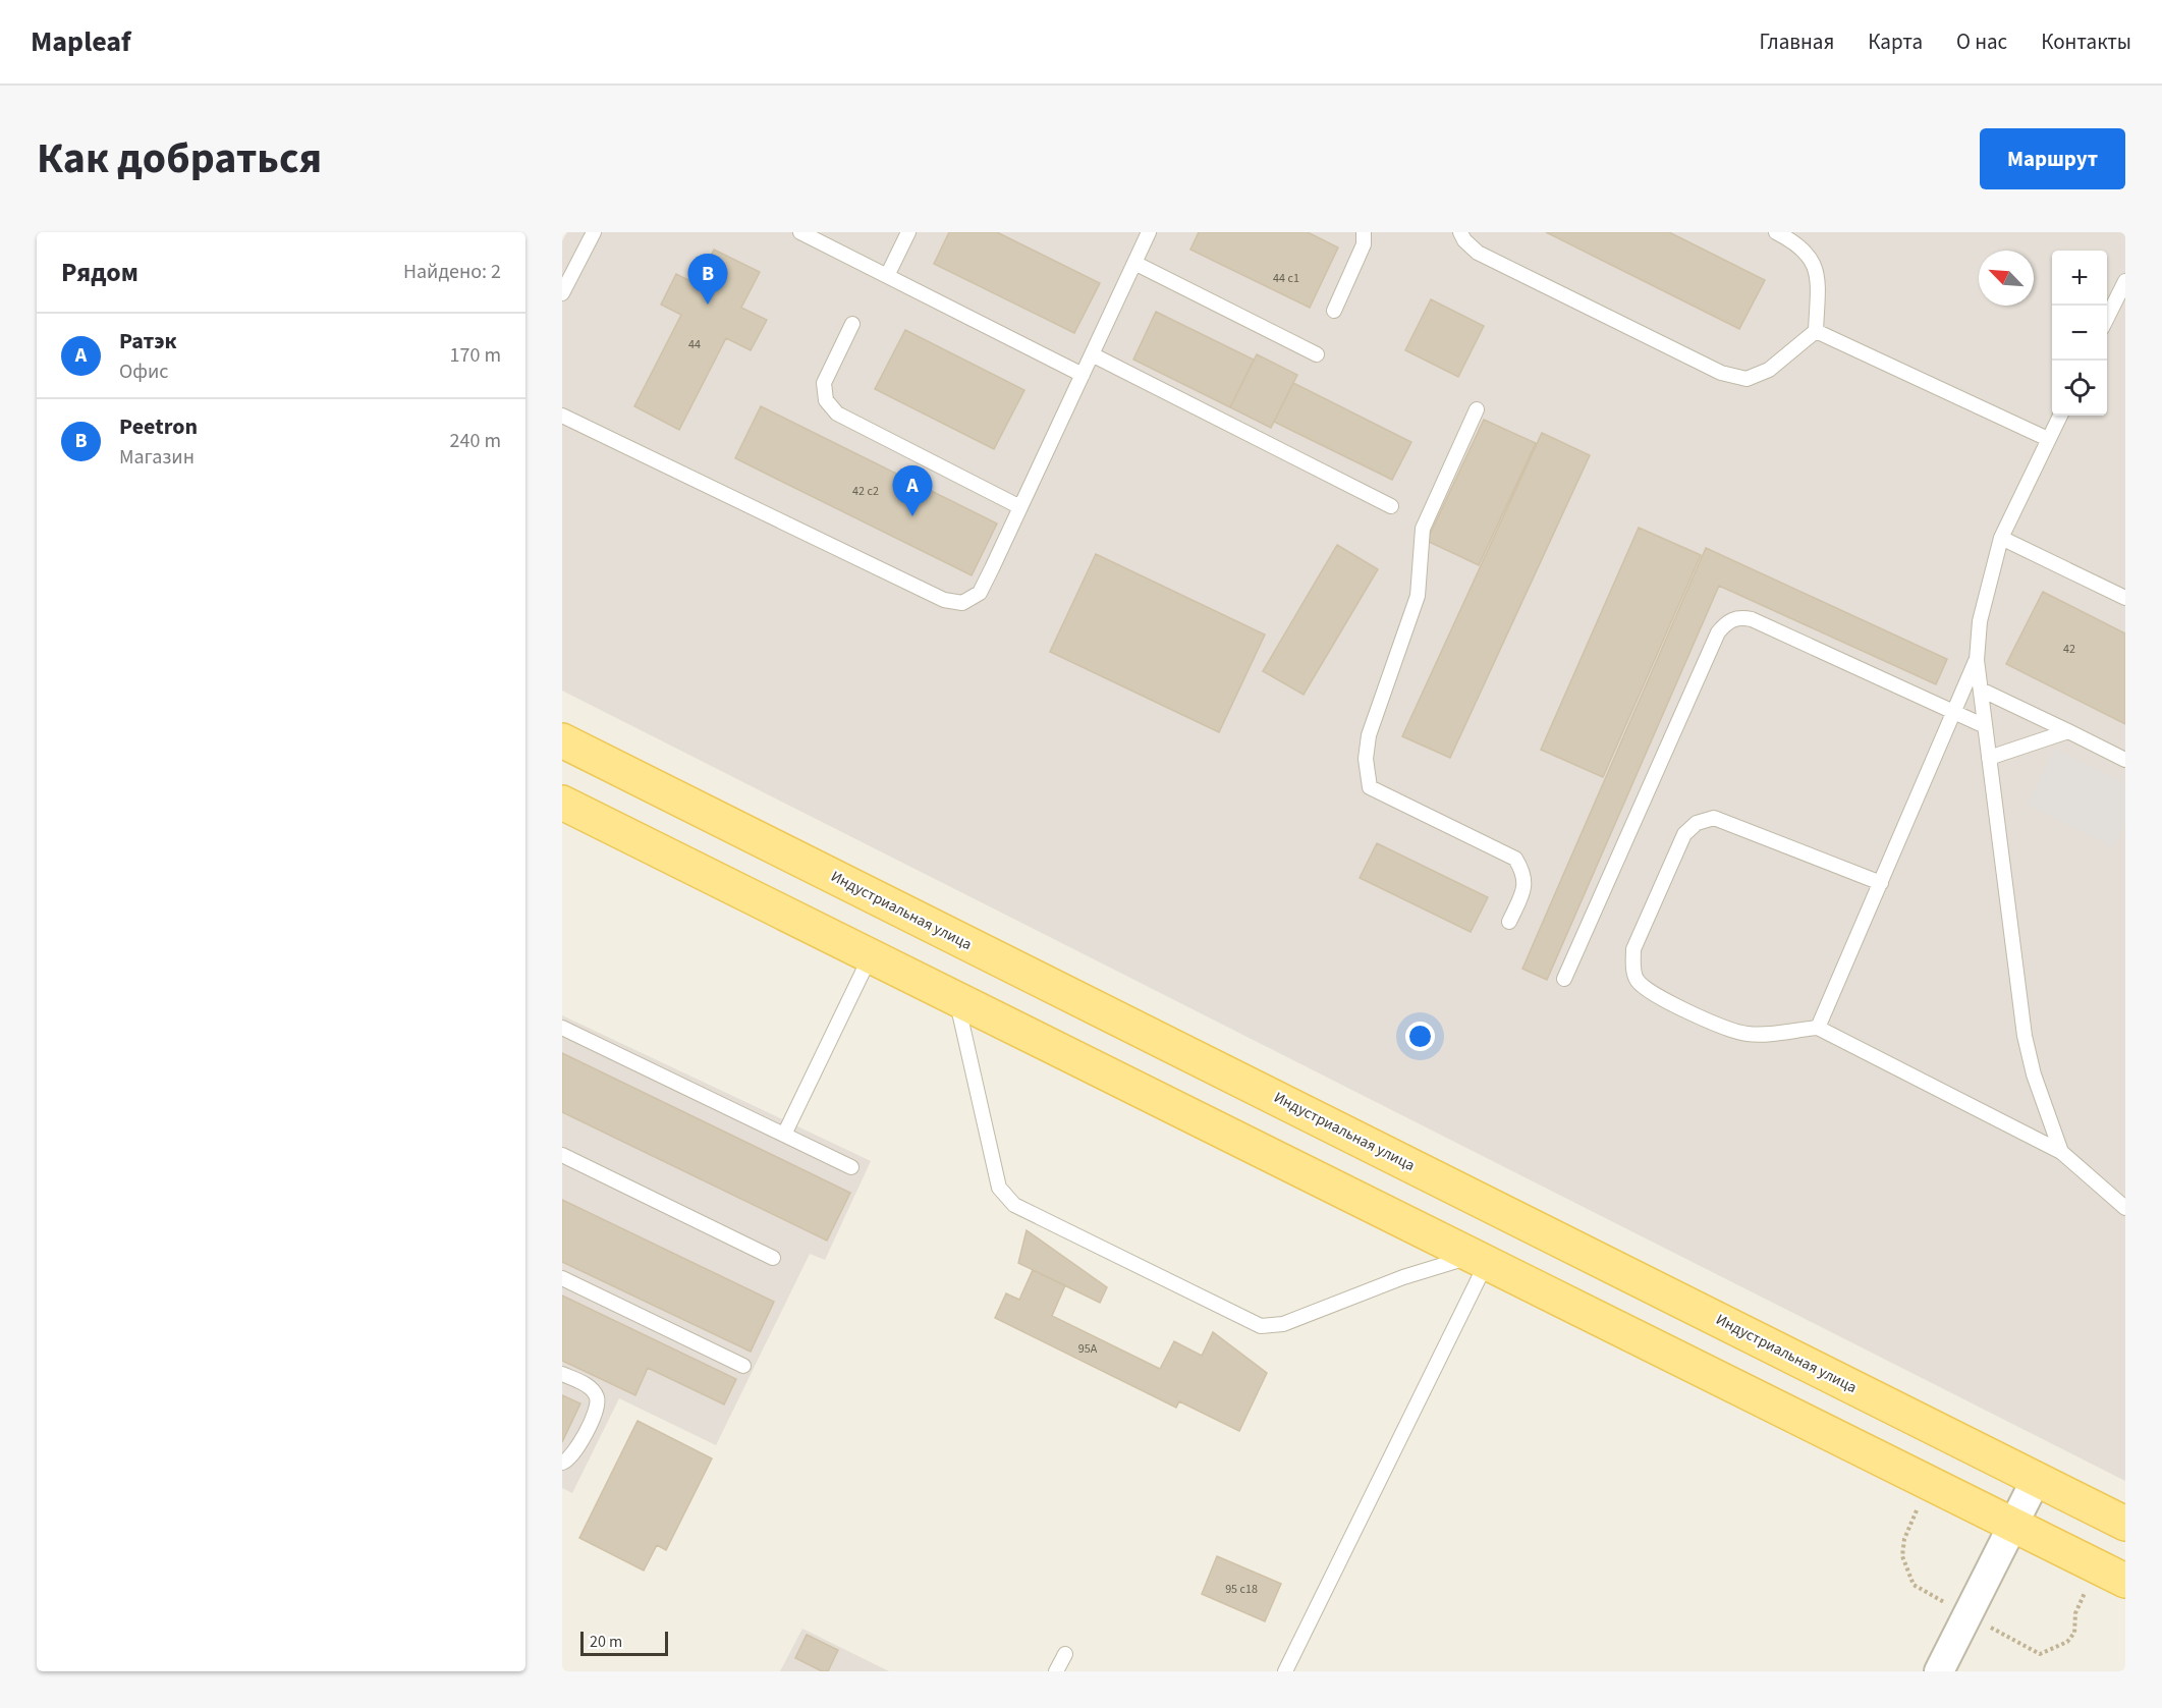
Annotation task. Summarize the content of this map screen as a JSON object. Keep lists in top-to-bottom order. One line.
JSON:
{"streets":{"main road":["Индустриальная улица"]},"house_numbers":["44 с1","44","42 с2","42","95А","95 с18"],"scale_bar":"20 m","north":"top left","page":{"header":"Mapleaf","nav":["Главная","Карта","О нас","Контакты"],"title":"Как добраться","buttons":"Маршрут","heading":["Рядом","Найдено: 2"],"map_buttons":["+","−"],"pins":["B","A"],"list":[{"mark":"A","name":"Ратэк","note":"Офис","value":"170 m"},{"mark":"B","name":"Peetron","note":"Магазин","value":"240 m"}],"scale":"20 m"}}
